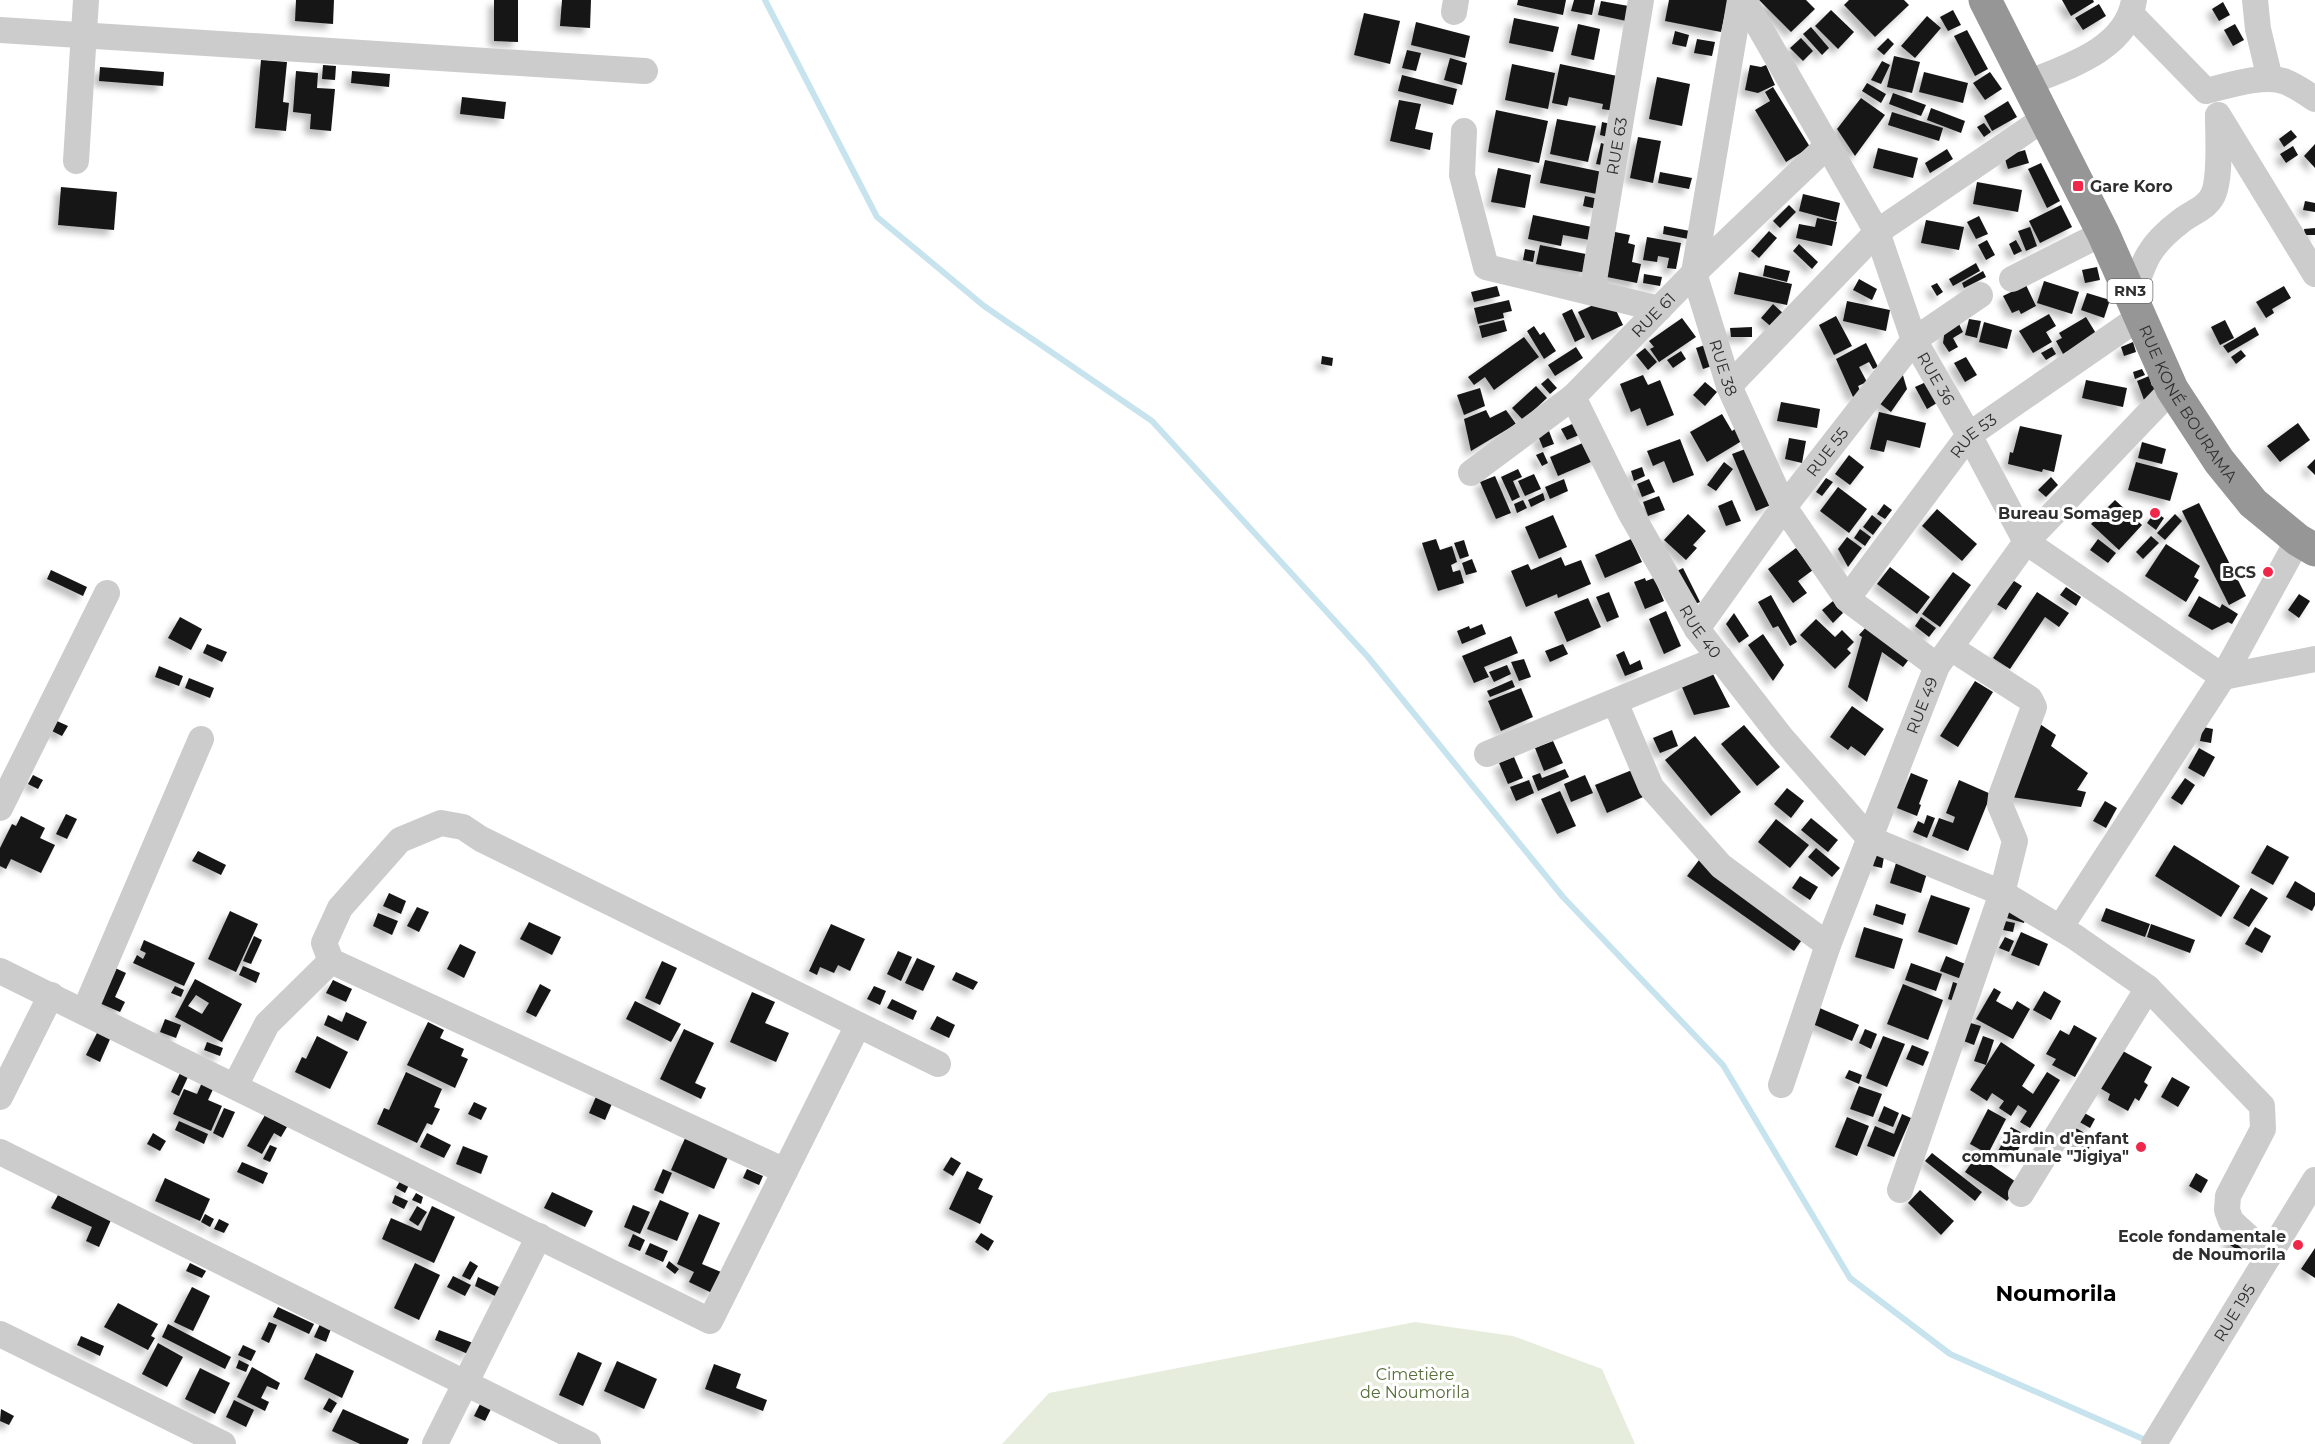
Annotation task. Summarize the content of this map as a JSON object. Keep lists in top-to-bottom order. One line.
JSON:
{"streets":{"highway":["RN3","RUE KONÉ BOURAMA"],"street":["RUE 63","RUE 61","RUE 38","RUE 36","RUE 53","RUE 55","RUE 40","RUE 49","RUE 195"]},"crossings":[["RUE 61","RUE 38"],["RUE 61","RUE 36"],["RUE 61","RUE 40"],["RUE 38","RUE 36"],["RUE 38","RUE 53"],["RUE 38","RUE 55"],["RUE 38","RUE 49"],["RUE 36","RUE 53"],["RUE 36","RUE 55"],["RUE 36","RUE 49"],["RUE KONÉ BOURAMA","RUE 53"],["RUE KONÉ BOURAMA","RUE 49"],["RUE 55","RUE 40"],["RUE 40","RUE 49"]],"districts":["Noumorila"],"parks":["Cimetière de Noumorila"],"places":{"transit":["Gare Koro"],"other":["Bureau Somagep","BCS","Jardin d'enfant communale \"Jigiya\"","Ecole fondamentale de Noumorila"]}}
